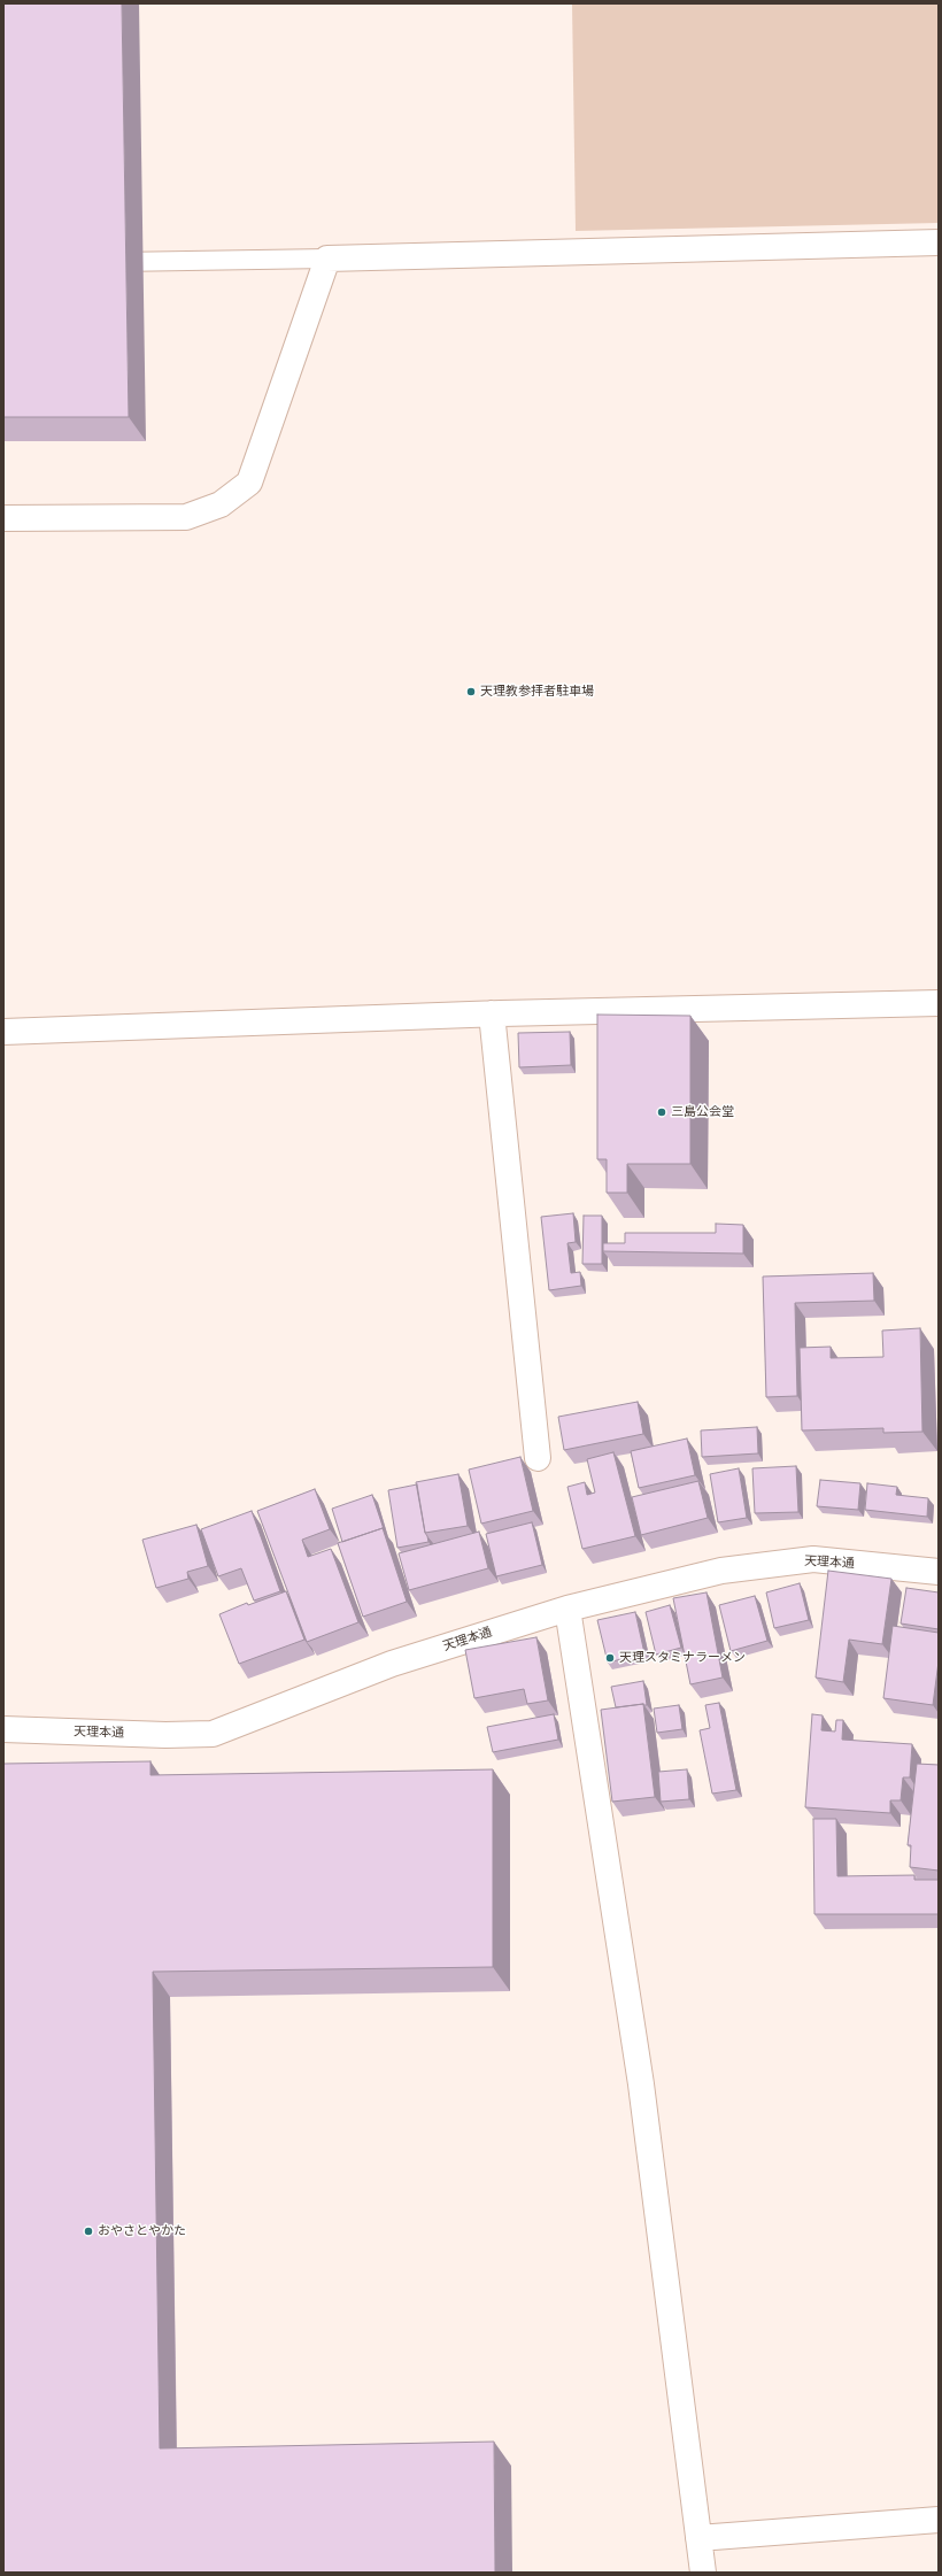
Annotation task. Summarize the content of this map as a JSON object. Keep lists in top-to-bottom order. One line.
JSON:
{"streets":{"street":["天理本通"]},"places":["天理教参拝者駐車場","三島公会堂","天理スタミナラーメン","おやさとやかた"]}
